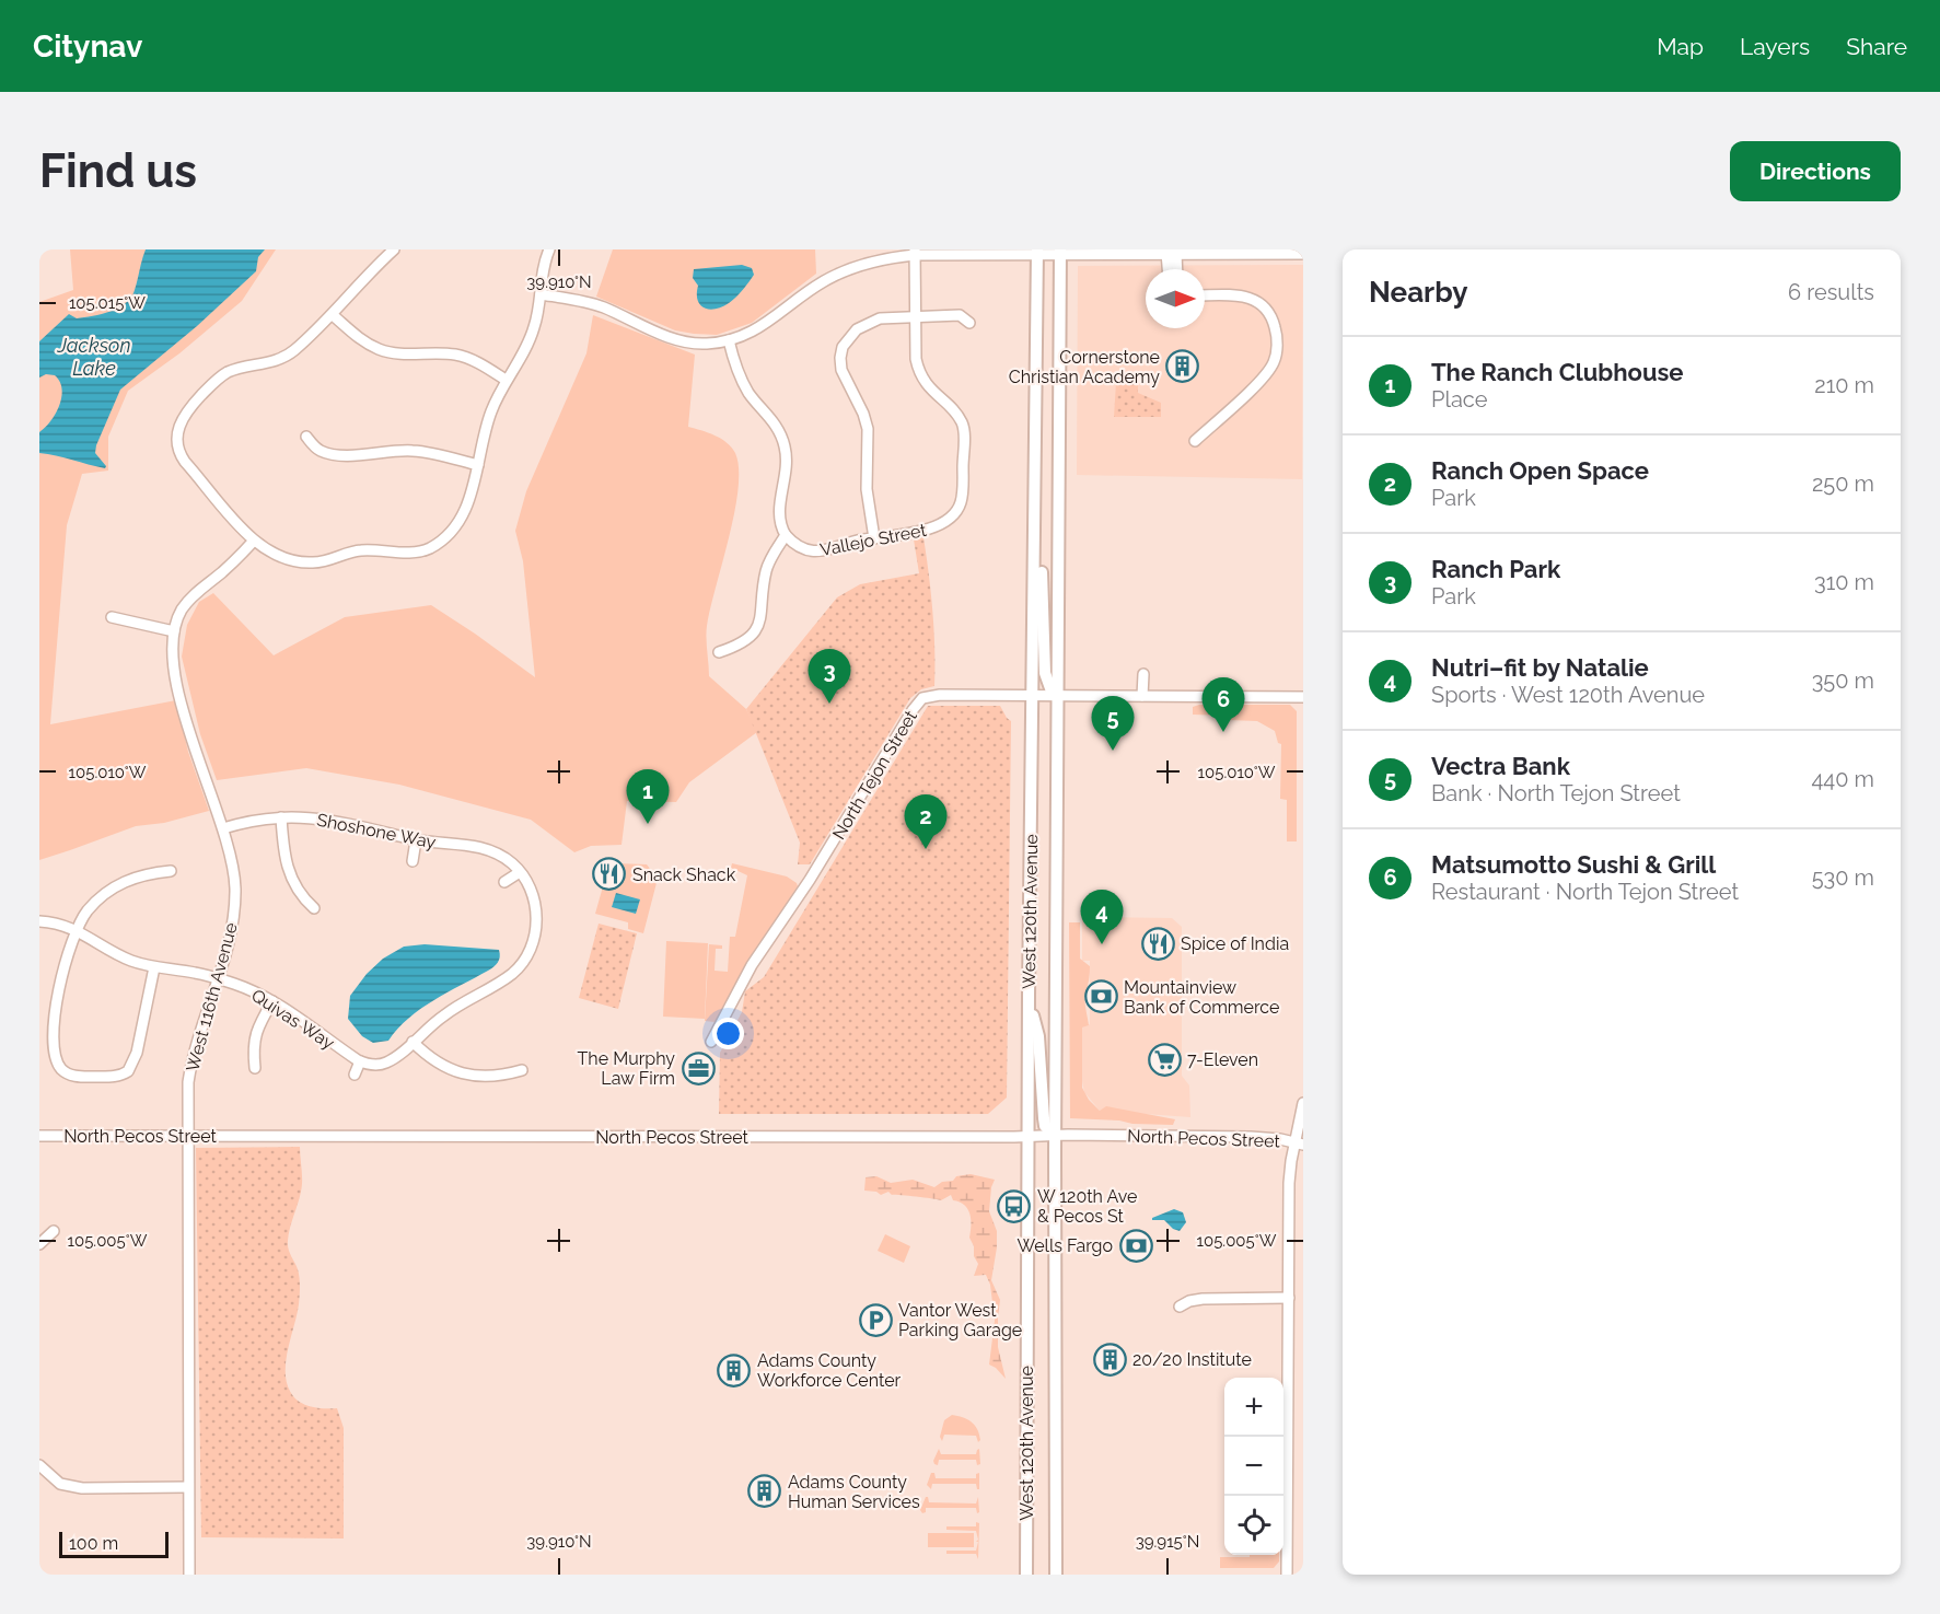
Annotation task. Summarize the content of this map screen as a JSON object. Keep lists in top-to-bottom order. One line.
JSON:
{"streets":{"main road":["West 120th Avenue"],"street":["Vallejo Street","North Tejon Street","Shoshone Way","West 116th Avenue","Quivas Way","North Pecos Street"]},"crossings":[["North Tejon Street","West 120th Avenue"],["Shoshone Way","West 116th Avenue"],["West 120th Avenue","North Pecos Street"],["West 116th Avenue","Quivas Way"],["West 116th Avenue","North Pecos Street"]],"water":["Jackson Lake"],"places":{"building":["Cornerstone Christian Academy","20/20 Institute","Adams County Workforce Center","Adams County Human Services"],"restaurant":["Snack Shack","Spice of India"],"bank":["Mountainview Bank of Commerce","Wells Fargo"],"supermarket":["7-Eleven"],"office":["The Murphy Law Firm"],"bus stop":["W 120th Ave & Pecos St"],"parking":["Vantor West Parking Garage"]},"scale_bar":"100 m","north":"right","page":{"header":"Citynav","nav":["Map","Layers","Share"],"buttons":"Directions","title":"Find us","heading":["Nearby","6 results"],"list":[{"mark":"1","name":"The Ranch Clubhouse","note":"Place","value":"210 m"},{"mark":"2","name":"Ranch Open Space","note":"Park","value":"250 m"},{"mark":"3","name":"Ranch Park","note":"Park","value":"310 m"},{"mark":"4","name":"Nutri–fit by Natalie","note":"Sports · West 120th Avenue","value":"350 m"},{"mark":"5","name":"Vectra Bank","note":"Bank · North Tejon Street","value":"440 m"},{"mark":"6","name":"Matsumotto Sushi & Grill","note":"Restaurant · North Tejon Street","value":"530 m"}],"pins":["3","6","5","1","2","4"],"map_buttons":["+","−"],"scale":"100 m"},"coordinates":["39.910°N","105.015°W","105.010°W","105.005°W","39.915°N"]}
